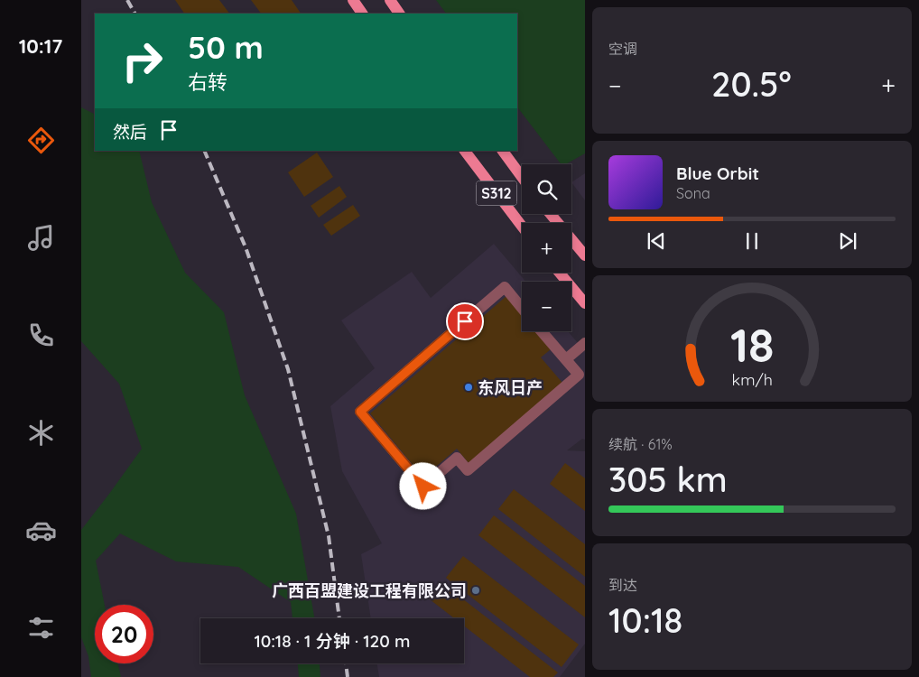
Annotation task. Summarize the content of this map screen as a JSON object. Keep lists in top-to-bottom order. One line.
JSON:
{"streets":{"main road":["S312"]},"places":["东风日产","广西百盟建设工程有限公司"],"page":{"tabs":"10:17","tile":["空调",["续航 · 61%","305 km"],["到达","10:18"]],"turn":["50 m","右转"],"heat":["−","20.5°","+"],"then":"然后","song":["Blue Orbit","Sona"],"map_buttons":["+","−"],"limit":"20","trip":"10:18 · 1 分钟 · 120 m","gauge":["18","km/h"]}}
